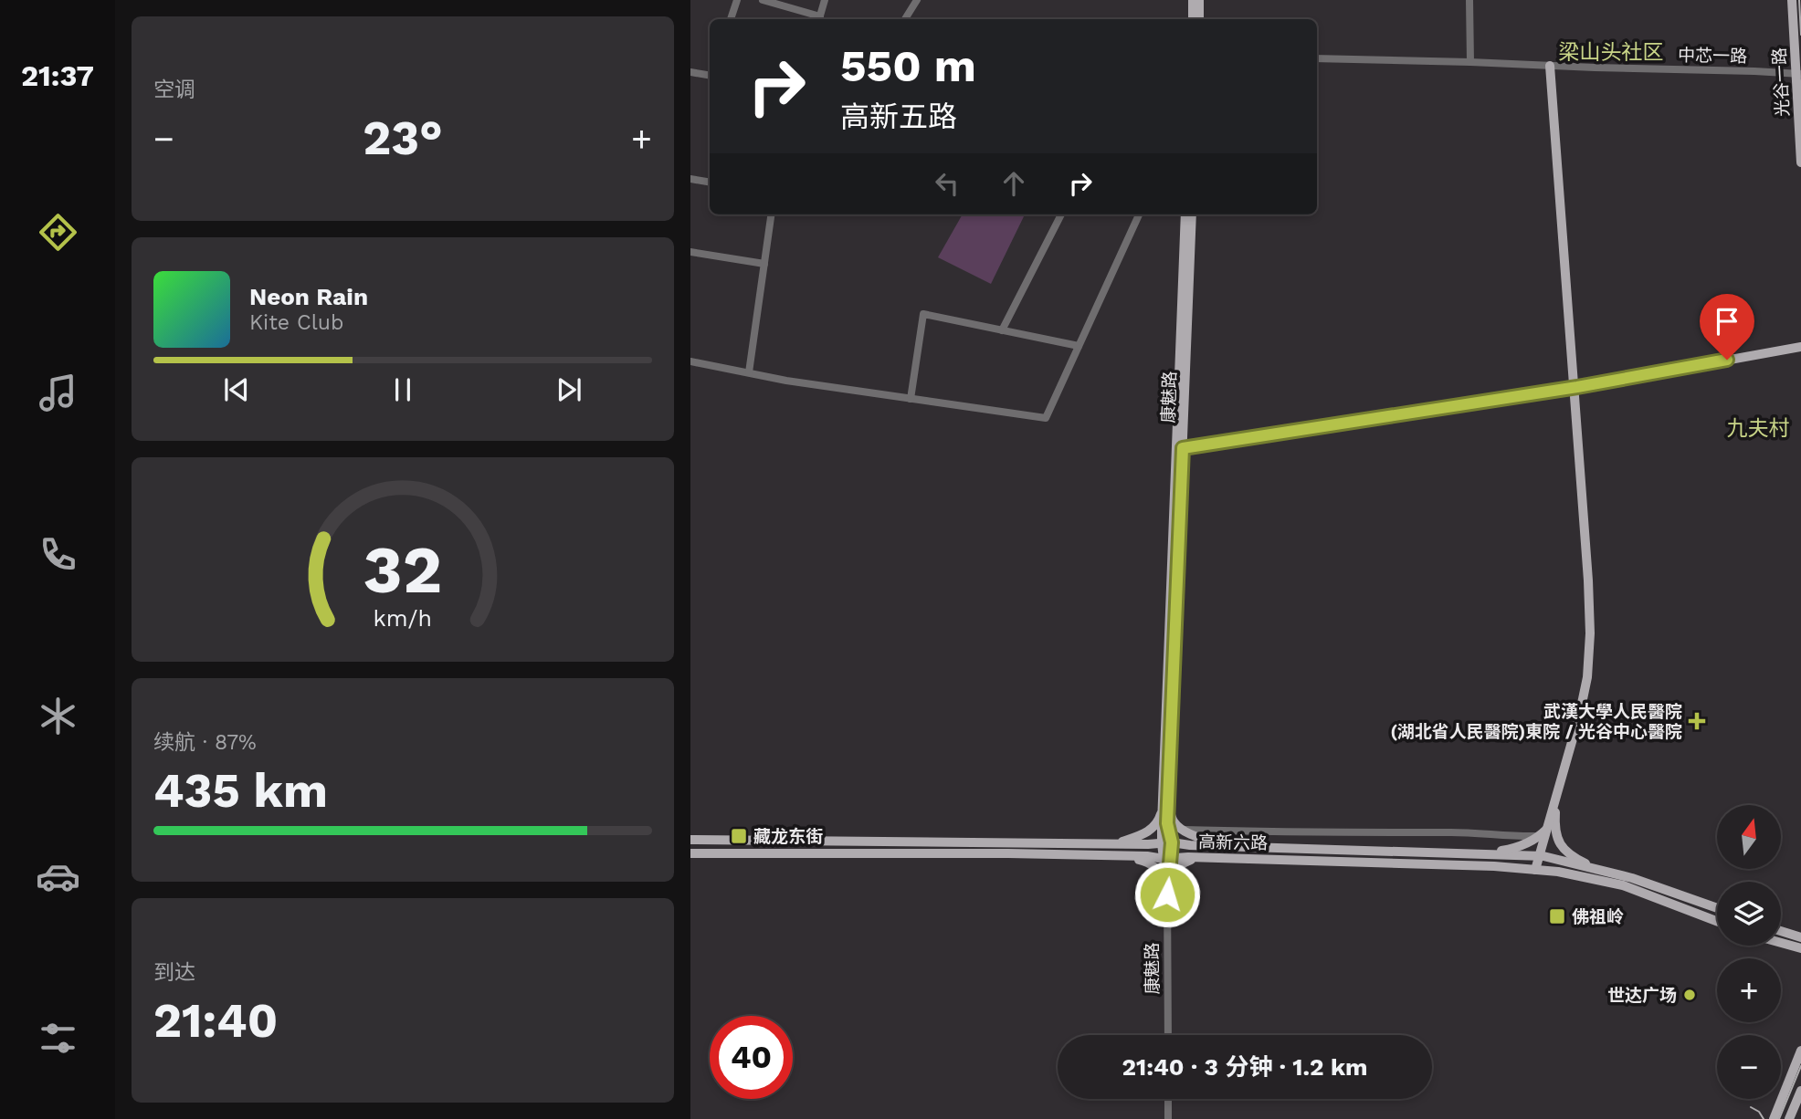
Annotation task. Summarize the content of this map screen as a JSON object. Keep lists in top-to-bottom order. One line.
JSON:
{"streets":{"main road":["光谷一路","康魅路","高新六路"],"street":["中芯一路"]},"crossings":[["中芯一路","光谷一路"],["康魅路","高新六路"]],"districts":["梁山头社区","九夫村"],"places":{"health":["武漢大學人民醫院 (湖北省人民醫院)東院 / 光谷中心醫院"],"transit":["藏龙东街","佛祖岭"],"other":["世达广场"]},"north":"top","page":{"tabs":"21:37","tile":["空调",["续航 · 87%","435 km"],["到达","21:40"]],"turn":["550 m","高新五路"],"heat":["−","23°","+"],"song":["Neon Rain","Kite Club"],"map_buttons":["+","−"],"limit":"40","trip":"21:40 · 3 分钟 · 1.2 km","gauge":["32","km/h"]}}
